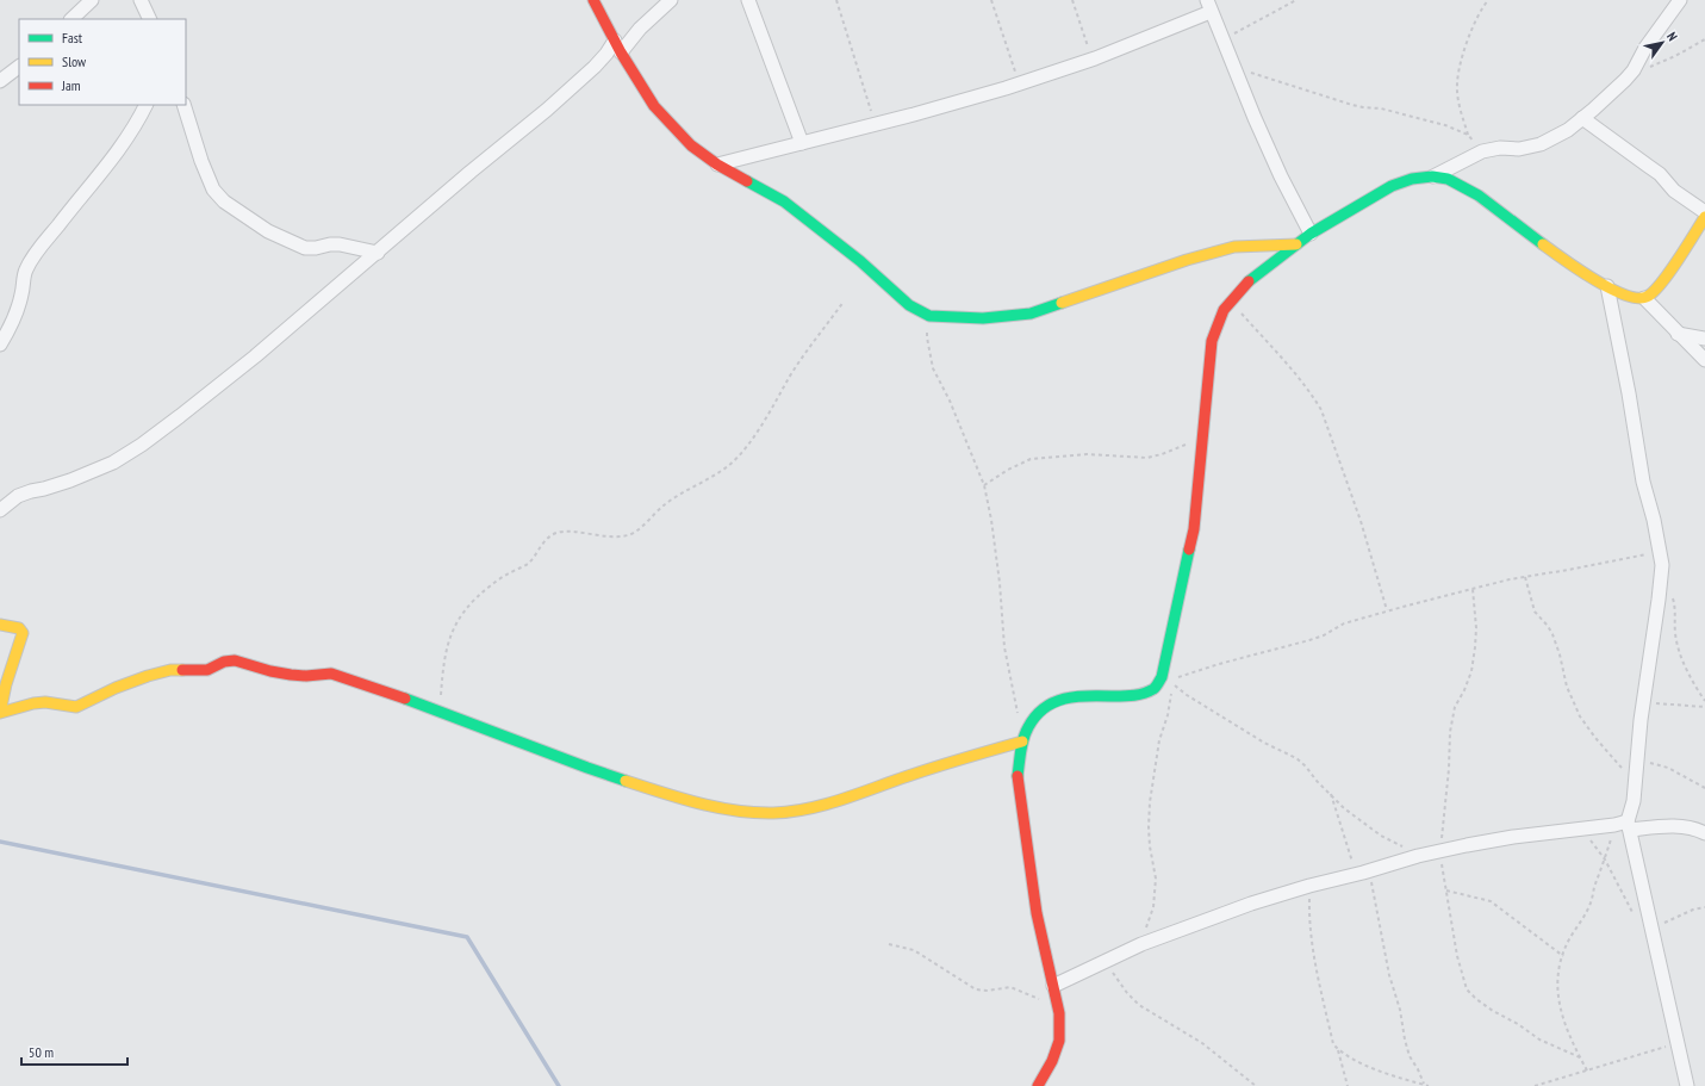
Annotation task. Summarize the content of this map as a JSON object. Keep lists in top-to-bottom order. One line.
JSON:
{"legend":["Fast","Slow","Jam"],"scale_bar":"50 m","north":"top right"}
